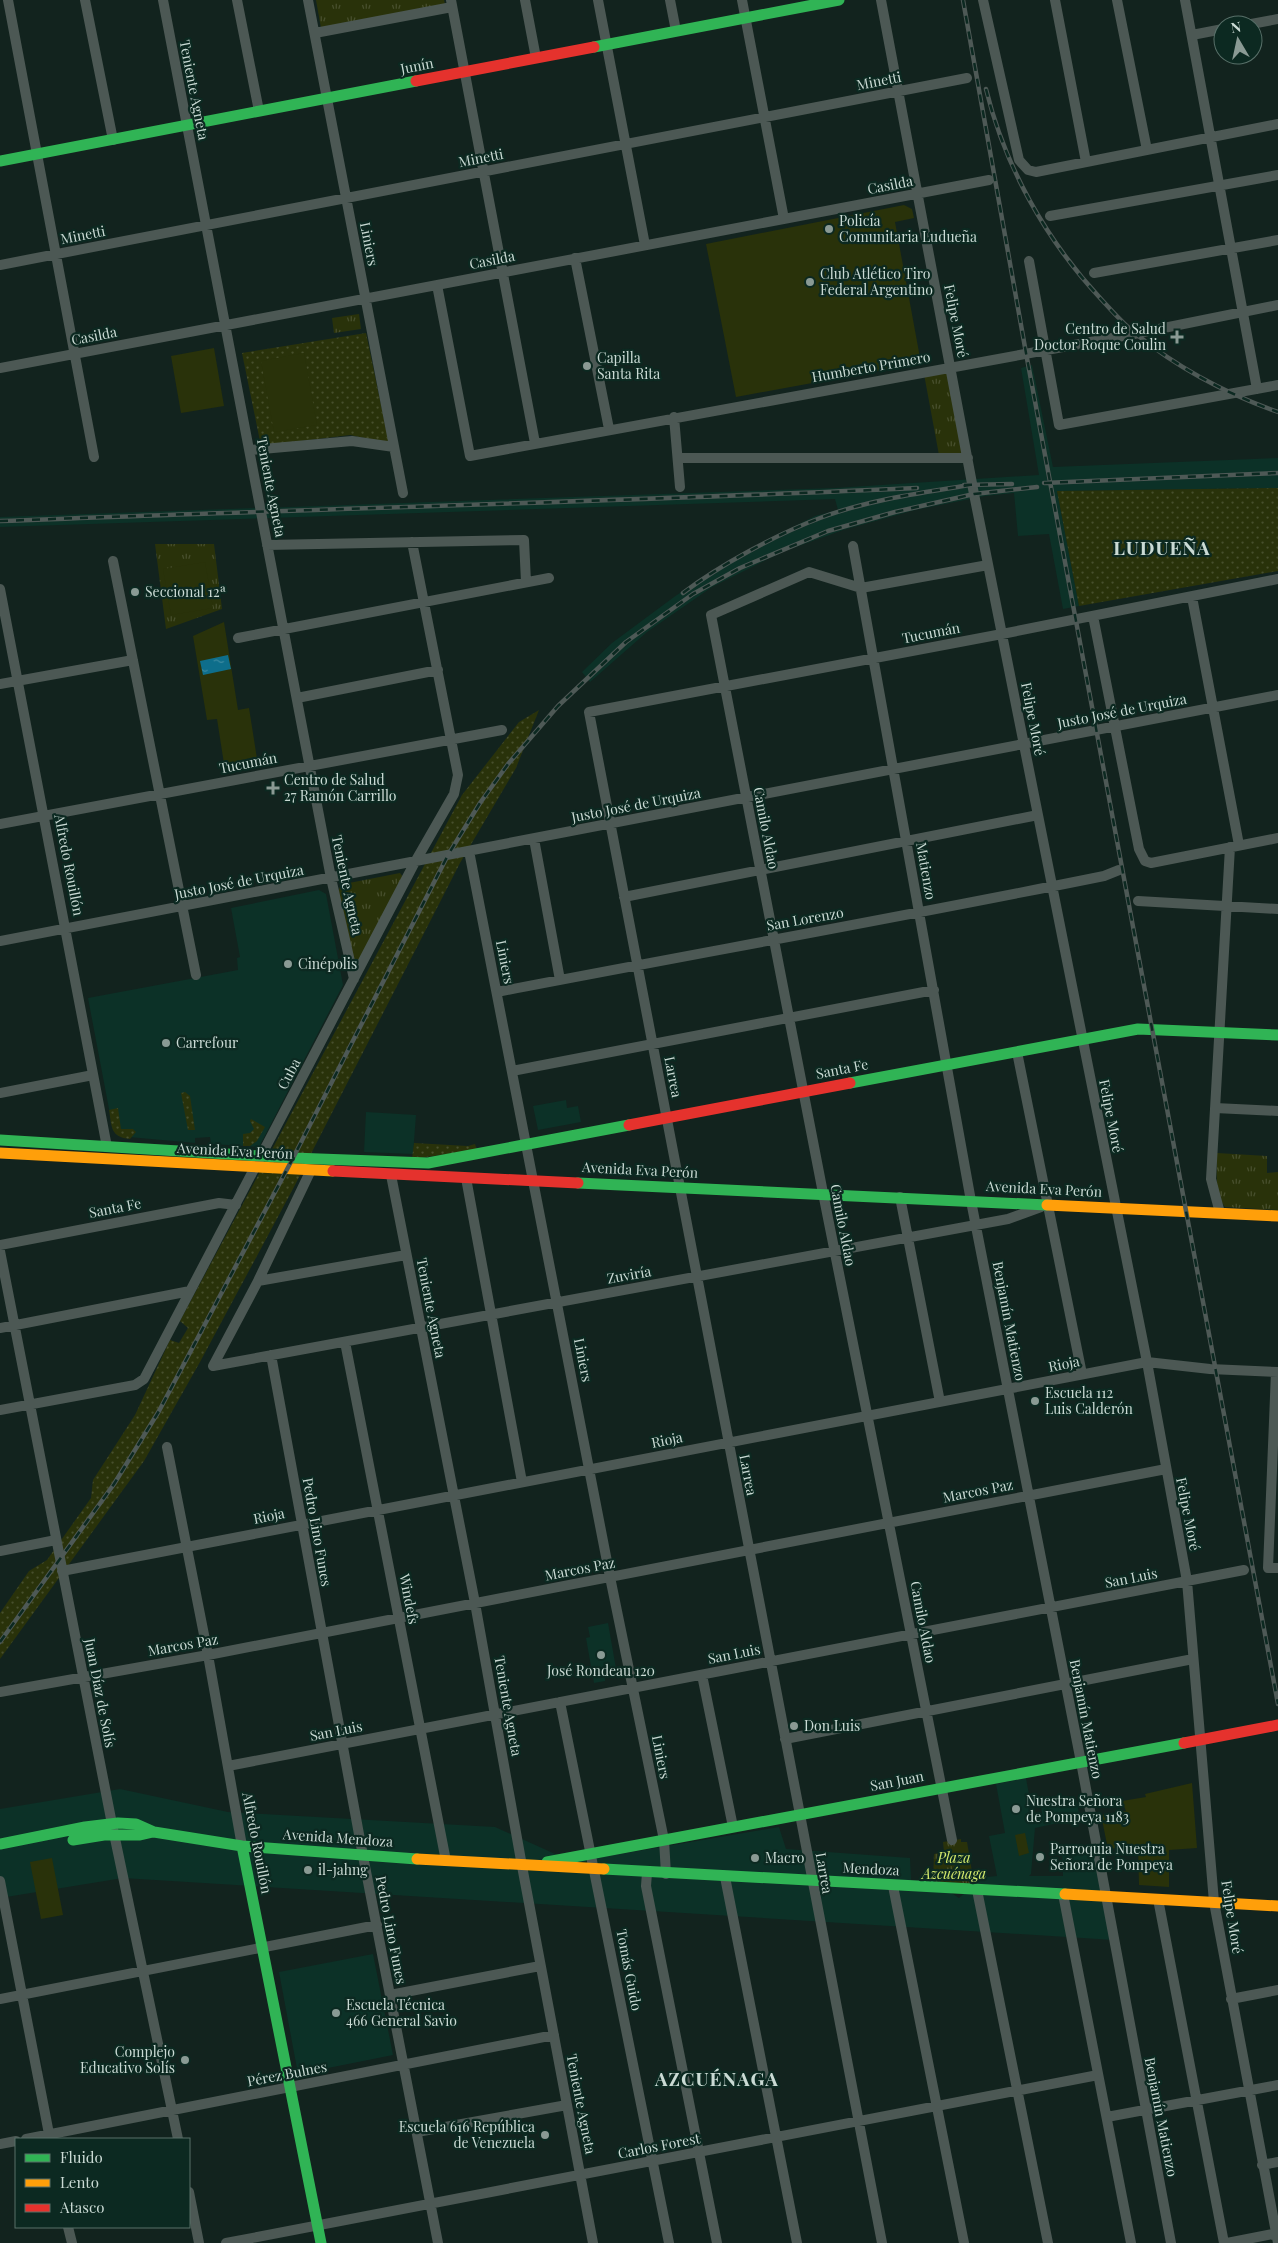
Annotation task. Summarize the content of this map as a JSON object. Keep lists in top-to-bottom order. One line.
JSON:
{"streets":{"main road":["Junín","Alfredo Rouillón","Santa Fe","Avenida Eva Perón","San Juan","Avenida Mendoza","Mendoza"],"street":["Minetti","Teniente Agneta","Casilda","Liniers","Felipe Moré","Humberto Primero","Tucumán","Justo José de Urquiza","Camilo Aldao","Matienzo","San Lorenzo","Cuba","Larrea","Zuviría","Benjamín Matienzo","Rioja","Marcos Paz","Pedro Lino Funes","San Luis","Windefs","Juan Díaz de Solís","Tomás Guido","Pérez Bulnes","Carlos Forest"]},"crossings":[["Junín","Teniente Agneta"],["Junín","Liniers"],["Minetti","Teniente Agneta"],["Minetti","Liniers"],["Minetti","Felipe Moré"],["Teniente Agneta","Casilda"],["Teniente Agneta","Tucumán"],["Teniente Agneta","Justo José de Urquiza"],["Teniente Agneta","Cuba"],["Teniente Agneta","Avenida Eva Perón"],["Teniente Agneta","Zuviría"],["Teniente Agneta","Rioja"],["Teniente Agneta","Marcos Paz"],["Teniente Agneta","San Luis"],["Teniente Agneta","San Juan"],["Teniente Agneta","Avenida Mendoza"],["Teniente Agneta","Mendoza"],["Teniente Agneta","Pérez Bulnes"],["Teniente Agneta","Carlos Forest"],["Casilda","Liniers"],["Casilda","Felipe Moré"],["Casilda","Humberto Primero"],["Liniers","Justo José de Urquiza"],["Liniers","San Lorenzo"],["Liniers","Santa Fe"],["Liniers","Avenida Eva Perón"],["Liniers","Zuviría"],["Liniers","Rioja"],["Liniers","Marcos Paz"],["Liniers","San Luis"],["Liniers","San Juan"],["Liniers","Mendoza"],["Felipe Moré","Humberto Primero"],["Felipe Moré","Tucumán"],["Felipe Moré","Justo José de Urquiza"],["Felipe Moré","San Lorenzo"],["Felipe Moré","Santa Fe"],["Felipe Moré","Avenida Eva Perón"],["Felipe Moré","Rioja"],["Felipe Moré","Marcos Paz"],["Felipe Moré","San Luis"],["Felipe Moré","San Juan"],["Felipe Moré","Mendoza"],["Tucumán","Camilo Aldao"],["Tucumán","Alfredo Rouillón"],["Tucumán","Matienzo"],["Tucumán","Cuba"],["Tucumán","Larrea"],["Justo José de Urquiza","Camilo Aldao"],["Justo José de Urquiza","Alfredo Rouillón"],["Justo José de Urquiza","Matienzo"],["Justo José de Urquiza","Cuba"],["Justo José de Urquiza","Larrea"],["Camilo Aldao","Matienzo"],["Camilo Aldao","San Lorenzo"],["Camilo Aldao","Santa Fe"],["Camilo Aldao","Avenida Eva Perón"],["Camilo Aldao","Zuviría"],["Camilo Aldao","Rioja"],["Camilo Aldao","Marcos Paz"],["Camilo Aldao","San Luis"],["Camilo Aldao","San Juan"],["Alfredo Rouillón","Avenida Eva Perón"],["Alfredo Rouillón","Rioja"],["Alfredo Rouillón","Marcos Paz"],["Alfredo Rouillón","San Luis"],["Alfredo Rouillón","Avenida Mendoza"],["Alfredo Rouillón","Pérez Bulnes"],["Alfredo Rouillón","Carlos Forest"],["Matienzo","San Lorenzo"],["Matienzo","Santa Fe"],["Matienzo","Avenida Eva Perón"],["Matienzo","Benjamín Matienzo"],["San Lorenzo","Larrea"],["Santa Fe","Cuba"],["Santa Fe","Larrea"],["Santa Fe","Avenida Eva Perón"],["Cuba","Avenida Eva Perón"],["Cuba","Juan Díaz de Solís"],["Larrea","Avenida Eva Perón"],["Larrea","Zuviría"],["Larrea","Rioja"],["Larrea","Marcos Paz"],["Larrea","San Luis"],["Larrea","San Juan"],["Larrea","Mendoza"],["Larrea","Carlos Forest"],["Avenida Eva Perón","Zuviría"],["Avenida Eva Perón","Benjamín Matienzo"],["Zuviría","Benjamín Matienzo"],["Zuviría","Pedro Lino Funes"],["Zuviría","Windefs"],["Benjamín Matienzo","Rioja"],["Benjamín Matienzo","Marcos Paz"],["Benjamín Matienzo","San Luis"],["Benjamín Matienzo","San Juan"],["Benjamín Matienzo","Mendoza"],["Rioja","Pedro Lino Funes"],["Rioja","Windefs"],["Rioja","Juan Díaz de Solís"],["Marcos Paz","Pedro Lino Funes"],["Marcos Paz","Windefs"],["Marcos Paz","Juan Díaz de Solís"],["Pedro Lino Funes","San Luis"],["Pedro Lino Funes","Avenida Mendoza"],["Pedro Lino Funes","Pérez Bulnes"],["Pedro Lino Funes","Carlos Forest"],["San Luis","Windefs"],["San Luis","Tomás Guido"],["Windefs","Avenida Mendoza"],["Juan Díaz de Solís","Avenida Mendoza"],["Juan Díaz de Solís","Pérez Bulnes"],["San Juan","Avenida Mendoza"],["San Juan","Mendoza"],["San Juan","Tomás Guido"],["Avenida Mendoza","Mendoza"],["Mendoza","Tomás Guido"],["Tomás Guido","Carlos Forest"]],"districts":["LUDUEÑA","AZCUÉNAGA"],"parks":["Plaza Azcuénaga"],"places":{"other":["Policía Comunitaria Ludueña","Club Atlético Tiro Federal Argentino","Capilla Santa Rita","Seccional 12ª","Cinépolis","Carrefour","Escuela 112 Luis Calderón","José Rondeau 120","Don Luis","Nuestra Señora de Pompeya 1183","Parroquia Nuestra Señora de Pompeya","Macro","il-jahng","Escuela Técnica 466 General Savio","Complejo Educativo Solís","Escuela 616 República de Venezuela"],"health":["Centro de Salud Doctor Roque Coulin","Centro de Salud 27 Ramón Carrillo"]},"legend":["Fluido","Lento","Atasco"],"north":"top"}
